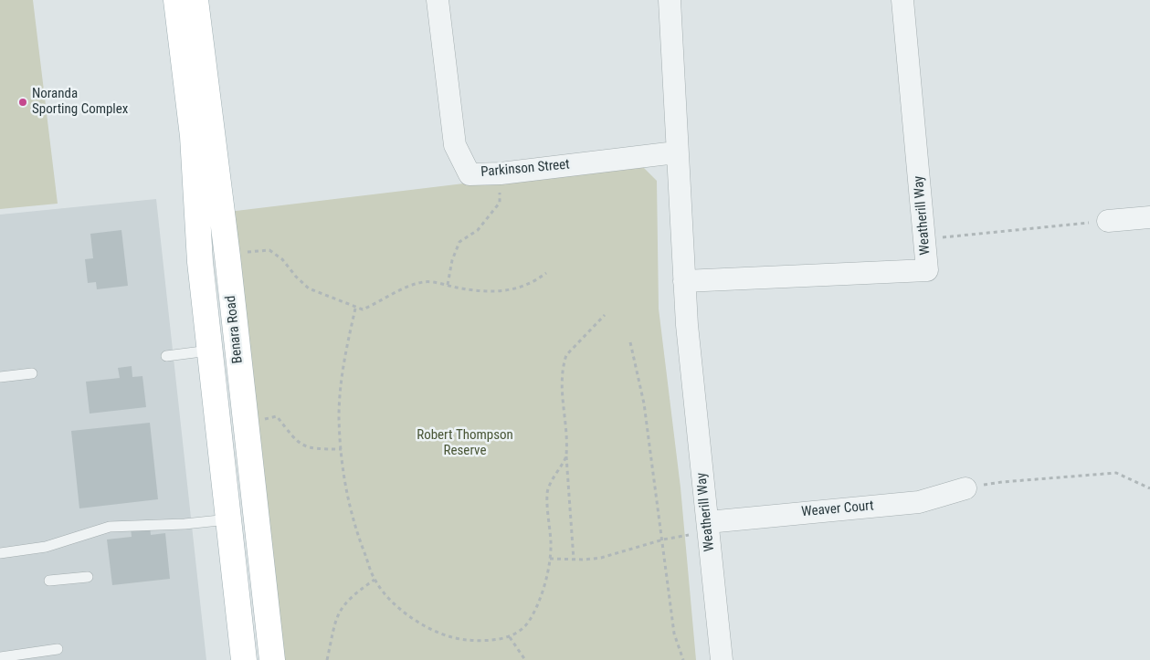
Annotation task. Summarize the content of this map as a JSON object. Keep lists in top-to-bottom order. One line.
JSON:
{"streets":{"main road":["Benara Road"],"street":["Parkinson Street","Weatherill Way","Weaver Court"]},"crossings":[["Parkinson Street","Weatherill Way"],["Weatherill Way","Weaver Court"]],"parks":["Robert Thompson Reserve"],"places":["Noranda Sporting Complex"]}
